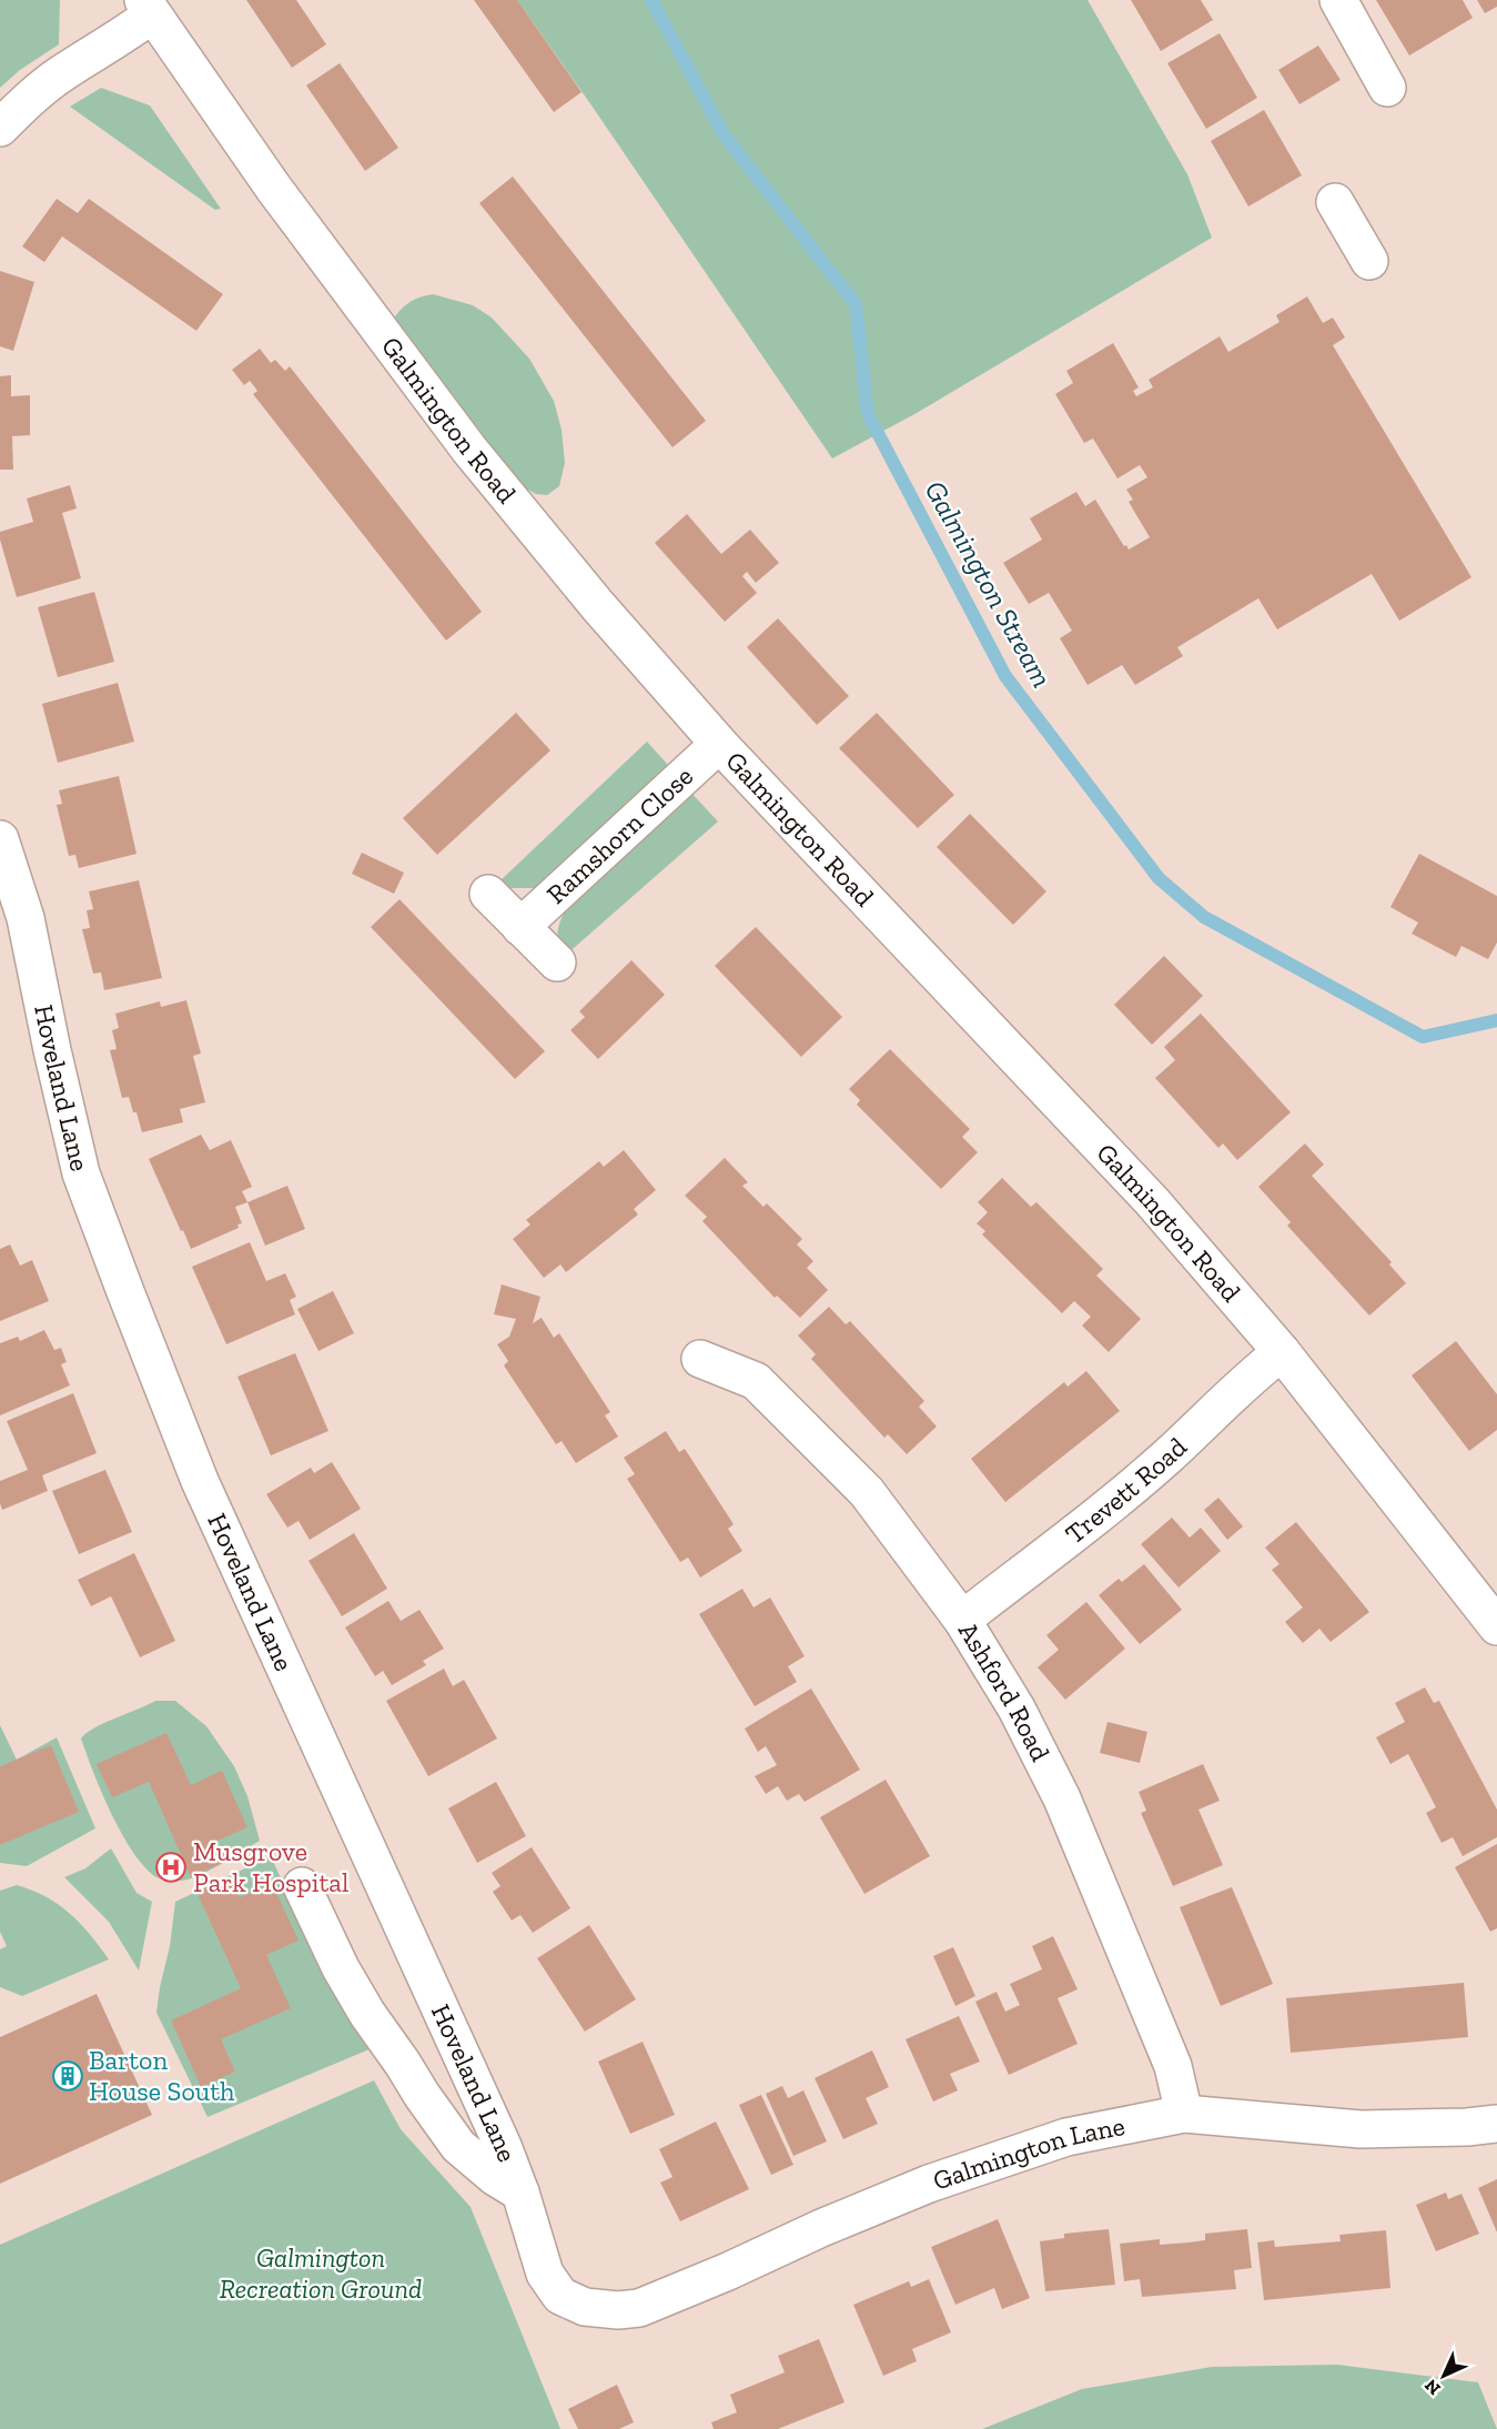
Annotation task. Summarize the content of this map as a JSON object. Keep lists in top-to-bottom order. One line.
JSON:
{"streets":{"street":["Galmington Road","Ramshorn Close","Hoveland Lane","Trevett Road","Ashford Road","Galmington Lane"]},"crossings":[["Galmington Road","Ramshorn Close"],["Galmington Road","Trevett Road"],["Hoveland Lane","Galmington Lane"],["Trevett Road","Ashford Road"],["Ashford Road","Galmington Lane"]],"water":["Galmington Stream"],"parks":["Galmington Recreation Ground"],"places":{"hospital":["Musgrove Park Hospital"],"building":["Barton House South"]},"north":"bottom left"}
